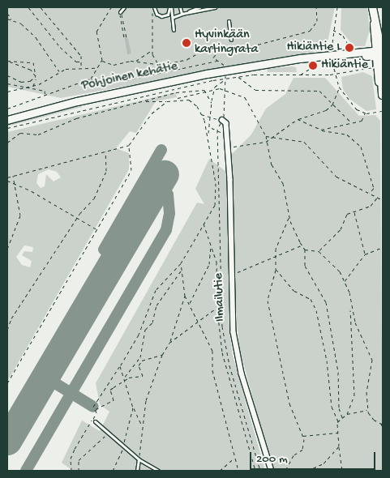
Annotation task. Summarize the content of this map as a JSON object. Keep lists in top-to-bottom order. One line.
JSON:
{"streets":{"main road":["Pohjoinen kehätie"],"street":["Ilmailutie"]},"places":["Hyvinkään kartingrata","Hikiäntie L","Hikiäntie I"],"scale_bar":"200 m"}
